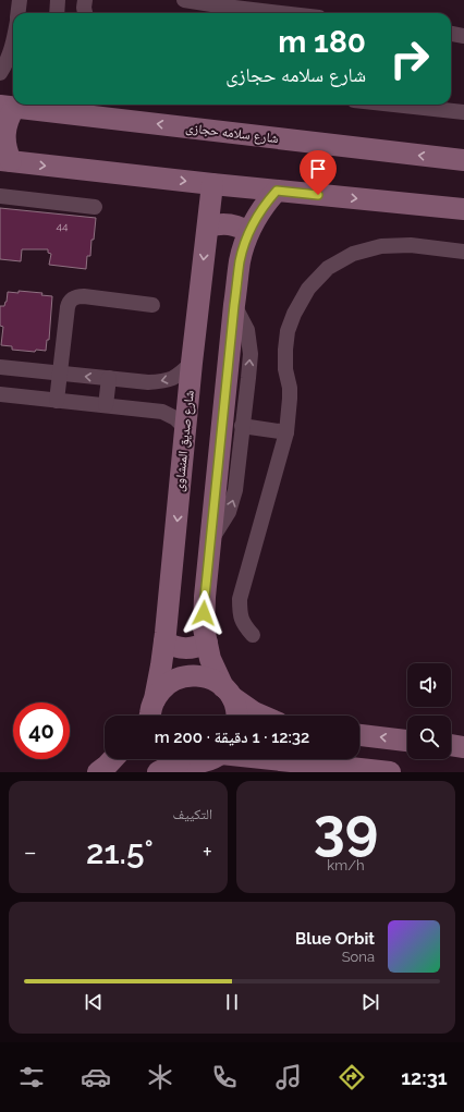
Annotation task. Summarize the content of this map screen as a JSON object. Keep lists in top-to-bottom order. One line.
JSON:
{"streets":{"street":["شارع سلامه حجازى","شارع صديق المنشاوى"]},"house_numbers":["44"],"page":{"turn":["180 m","شارع سلامه حجازى"],"limit":"40","trip":"12:32 · 1 دقيقة · 200 m","tile":[["39","km/h"],"التكييف"],"heat":["−","21.5°","+"],"song":["Blue Orbit","Sona"],"tabs":"12:31"}}
